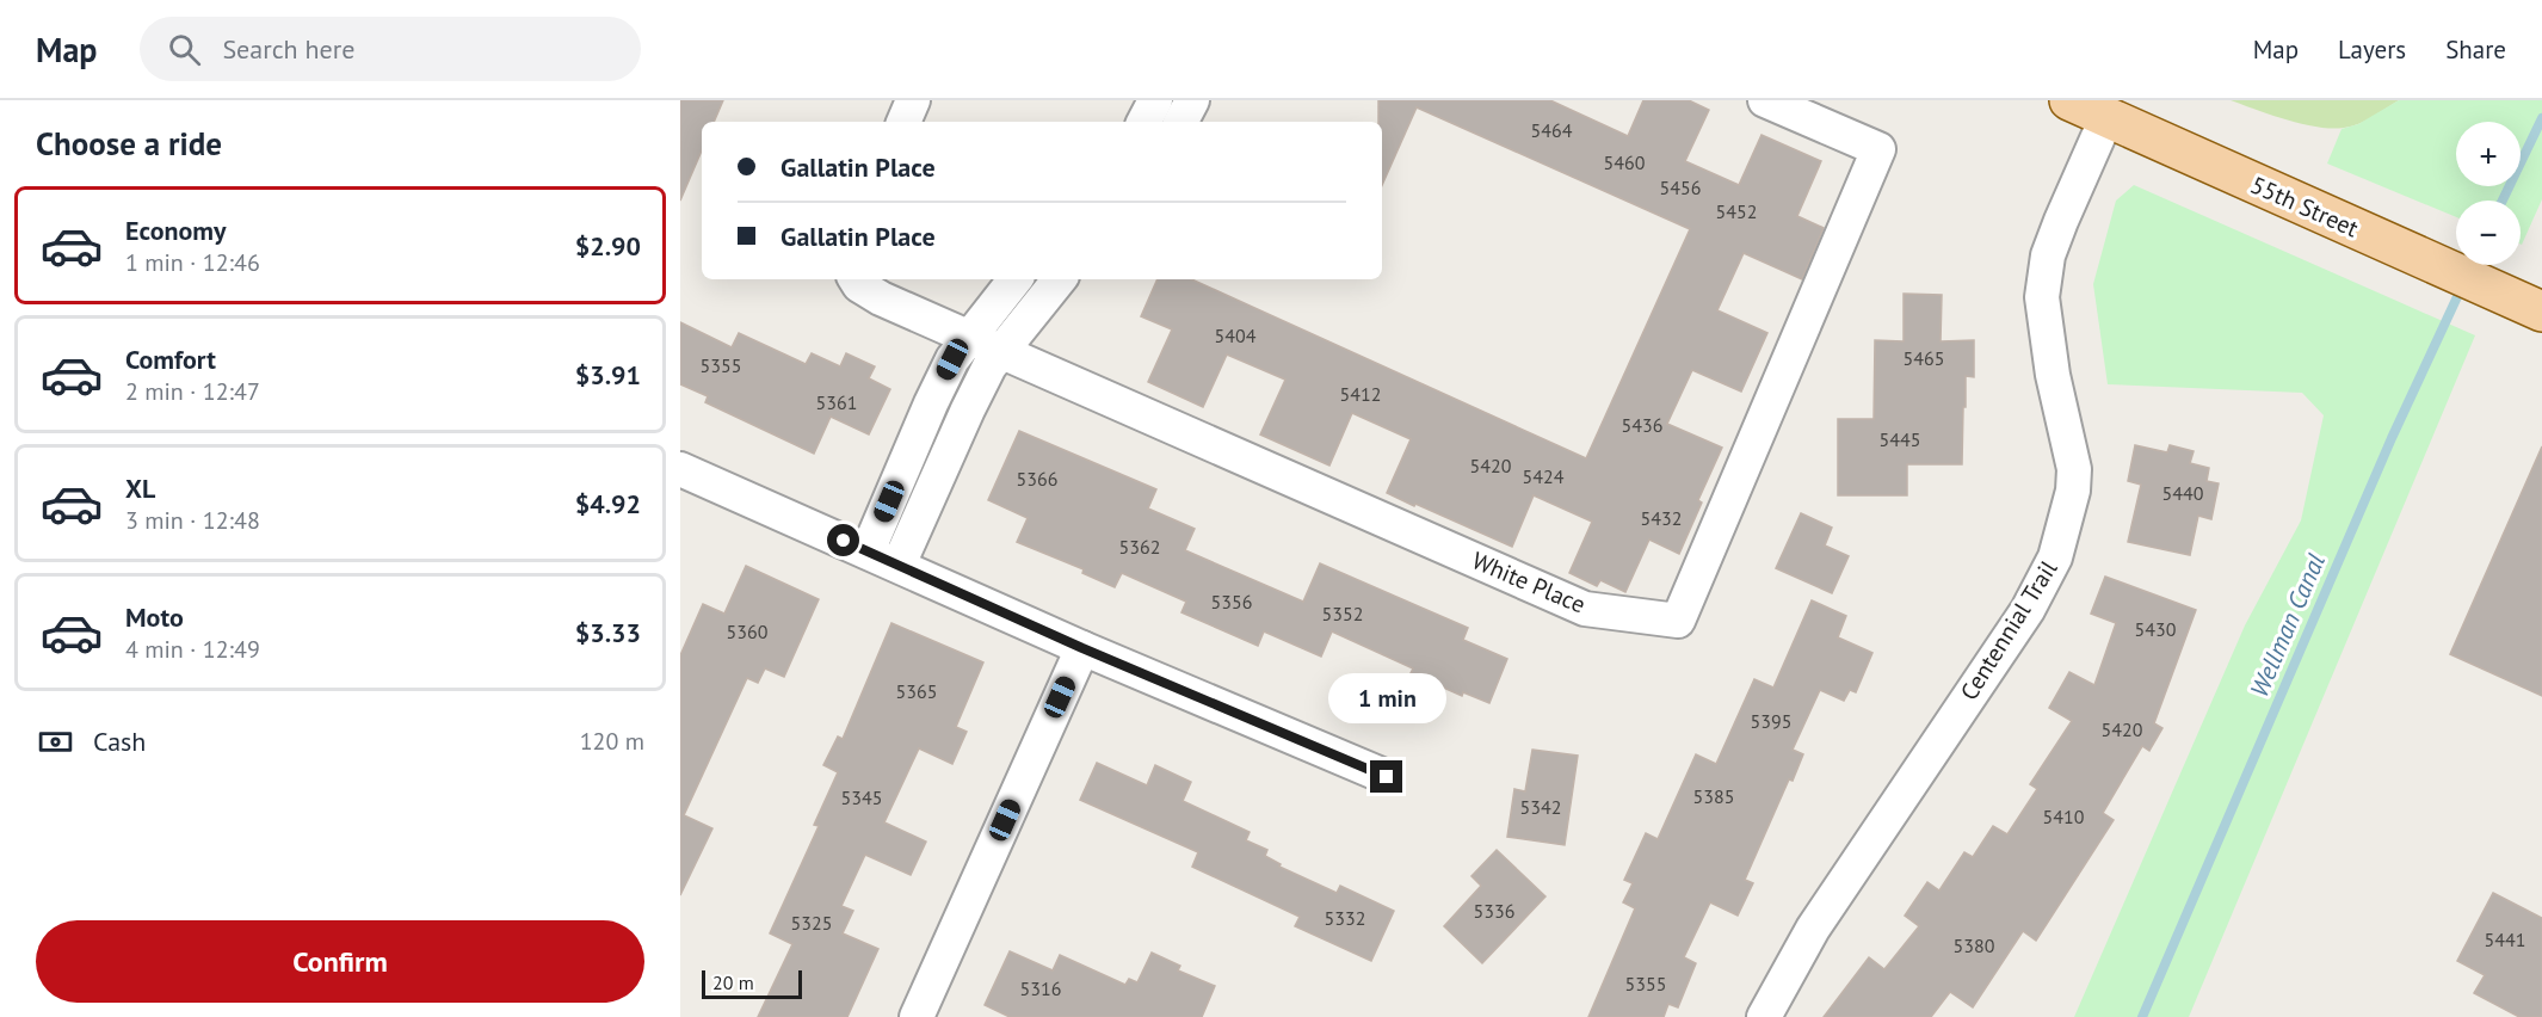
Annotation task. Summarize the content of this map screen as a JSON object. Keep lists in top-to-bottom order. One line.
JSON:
{"streets":{"main road":["55th Street"],"street":["White Place","Centennial Trail"]},"crossings":[["55th Street","Centennial Trail"]],"water":["Wellman Canal"],"house_numbers":["5464","5460","5456","5452","5404","5465","5355","5412","5361","5436","5445","5420","5424","5366","5440","5432","5362","5356","5352","5430","5360","5365","5395","5420","5385","5345","5342","5410","5336","5332","5325","5441","5380","5355","5316"],"scale_bar":"20 m","page":{"header":"Map","search":"Search here","nav":["Map","Layers","Share"],"heading":"Choose a ride","map_buttons":["+","−"],"banner":["Gallatin Place","Gallatin Place"],"list":[{"name":"Economy","note":"1 min · 12:46","value":"$2.90"},{"name":"Comfort","note":"2 min · 12:47","value":"$3.91"},{"name":"XL","note":"3 min · 12:48","value":"$4.92"},{"name":"Moto","note":"4 min · 12:49","value":"$3.33"}],"bubble":"1 min","pay":["Cash","120 m"],"buttons":"Confirm","scale":"20 m"}}
